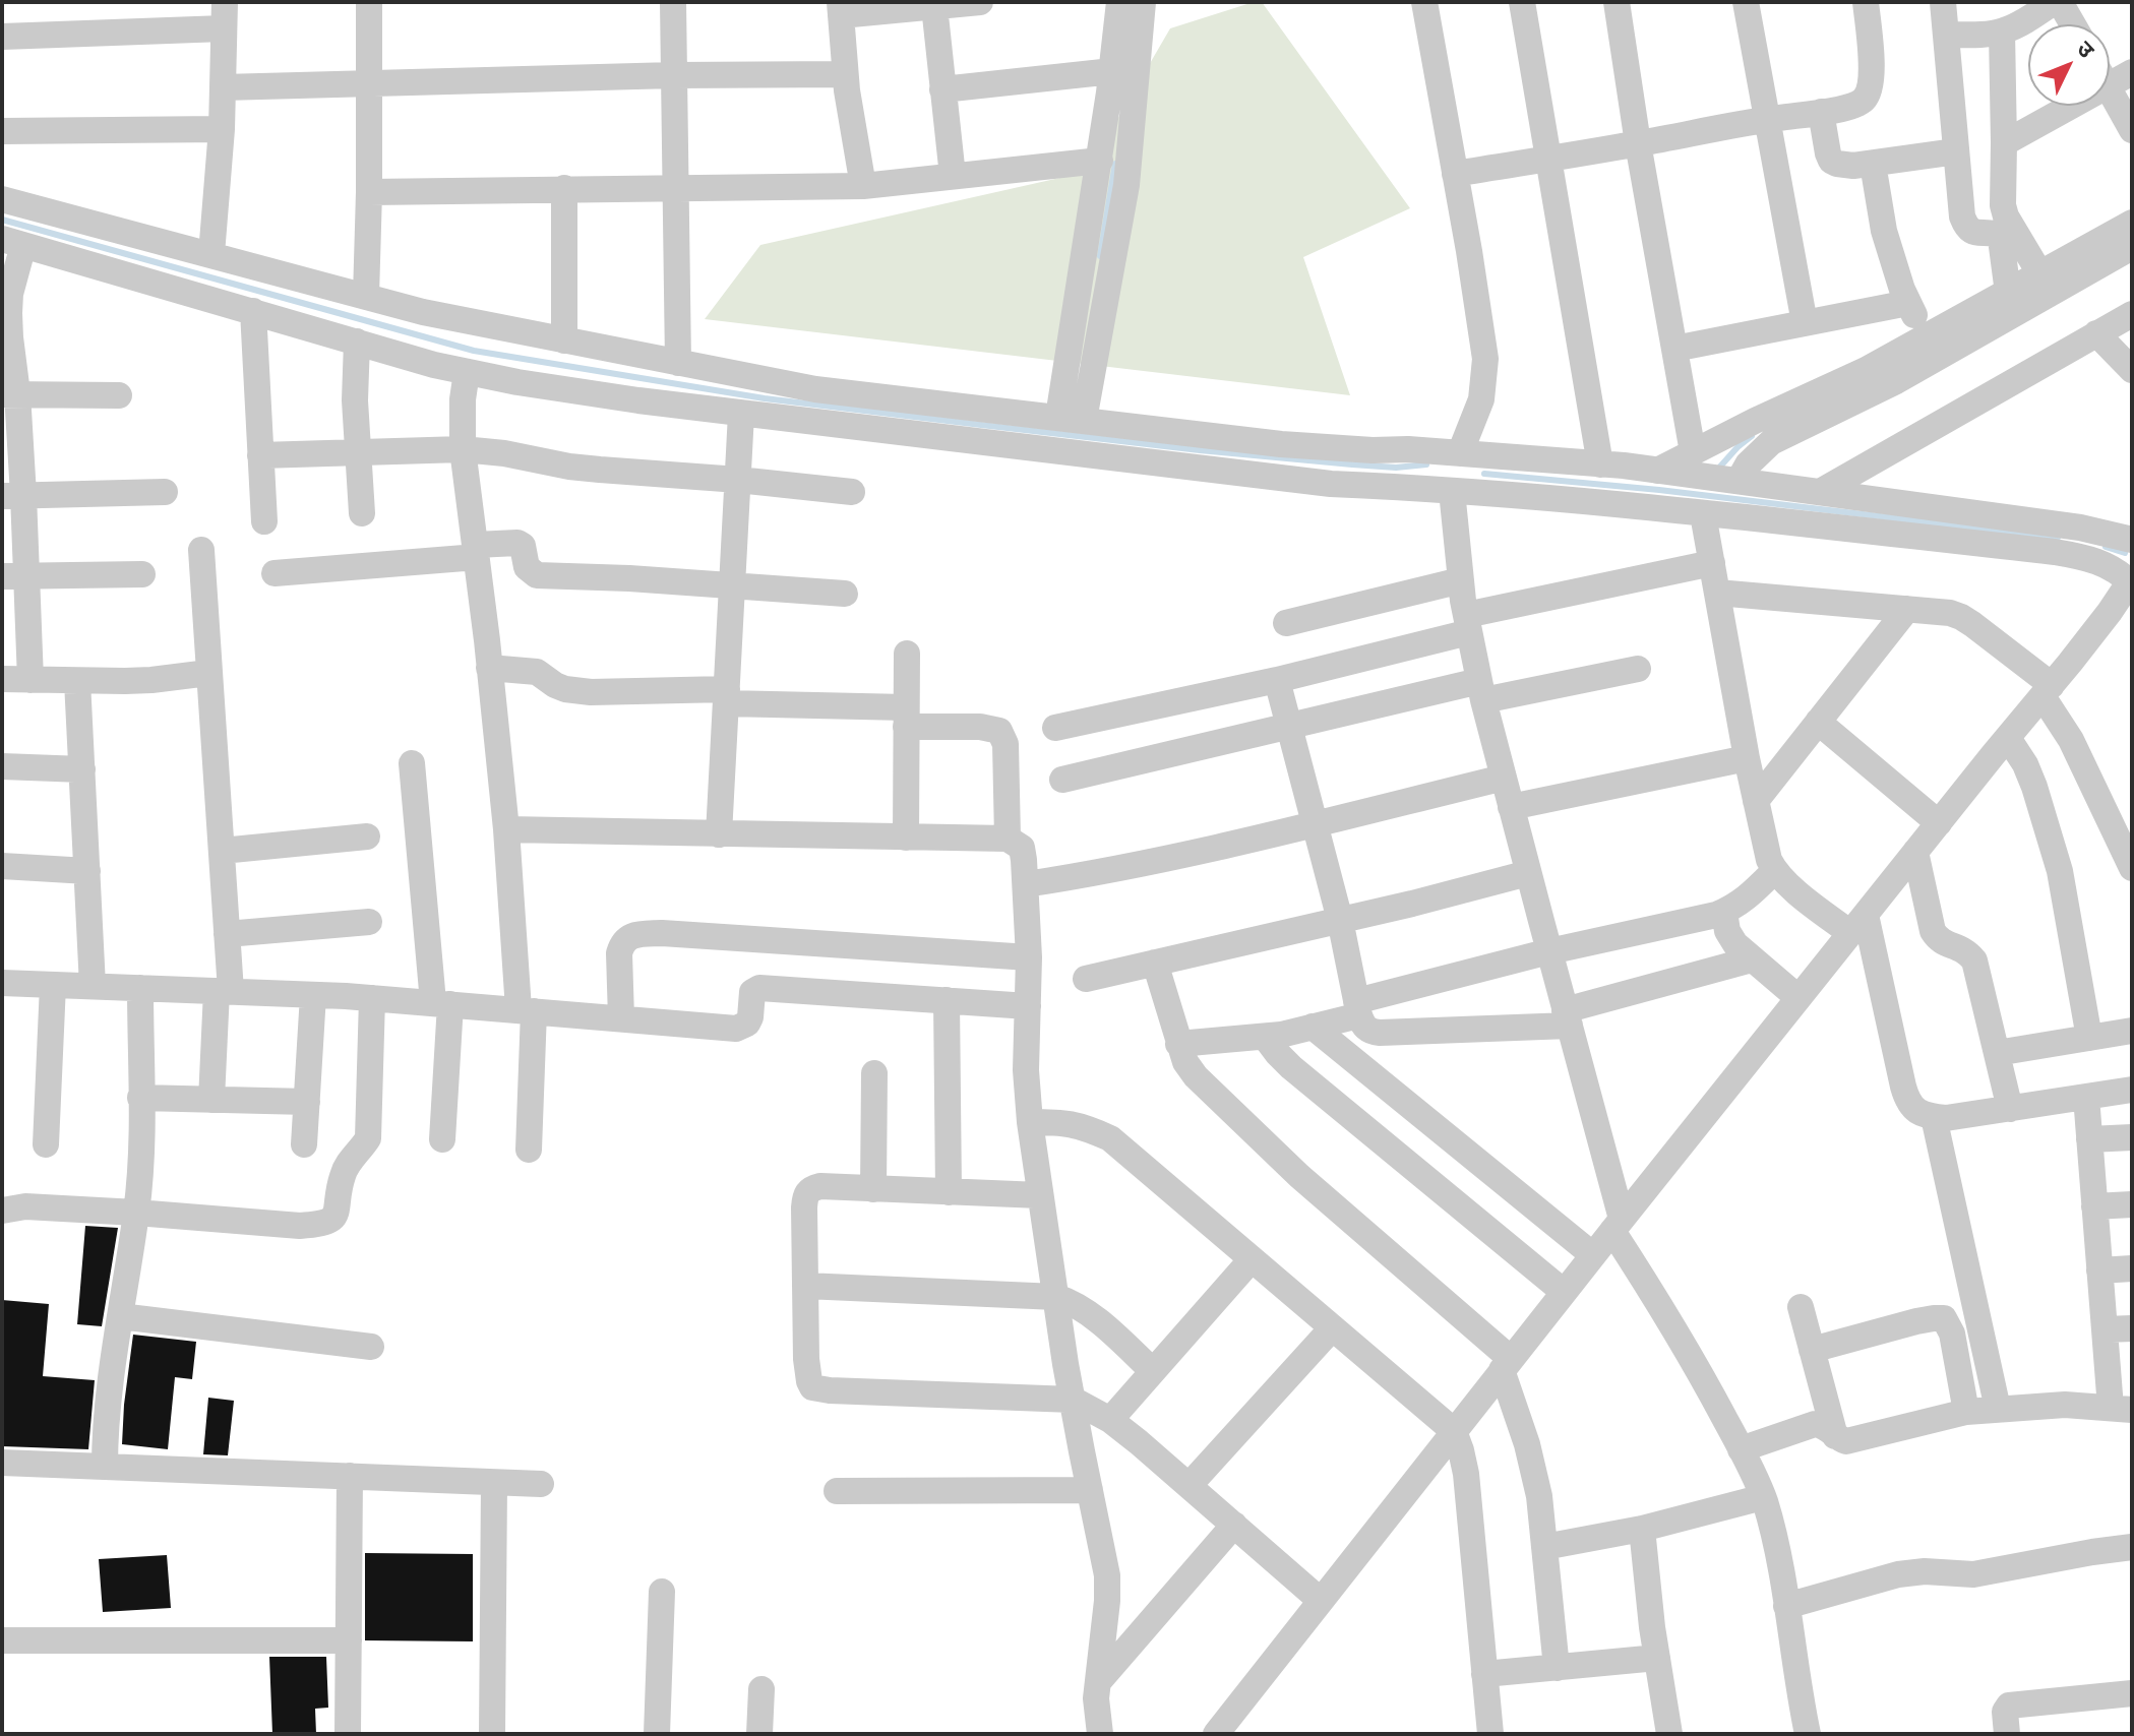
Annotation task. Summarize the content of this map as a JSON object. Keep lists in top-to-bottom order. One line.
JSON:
{"north":"top right"}
